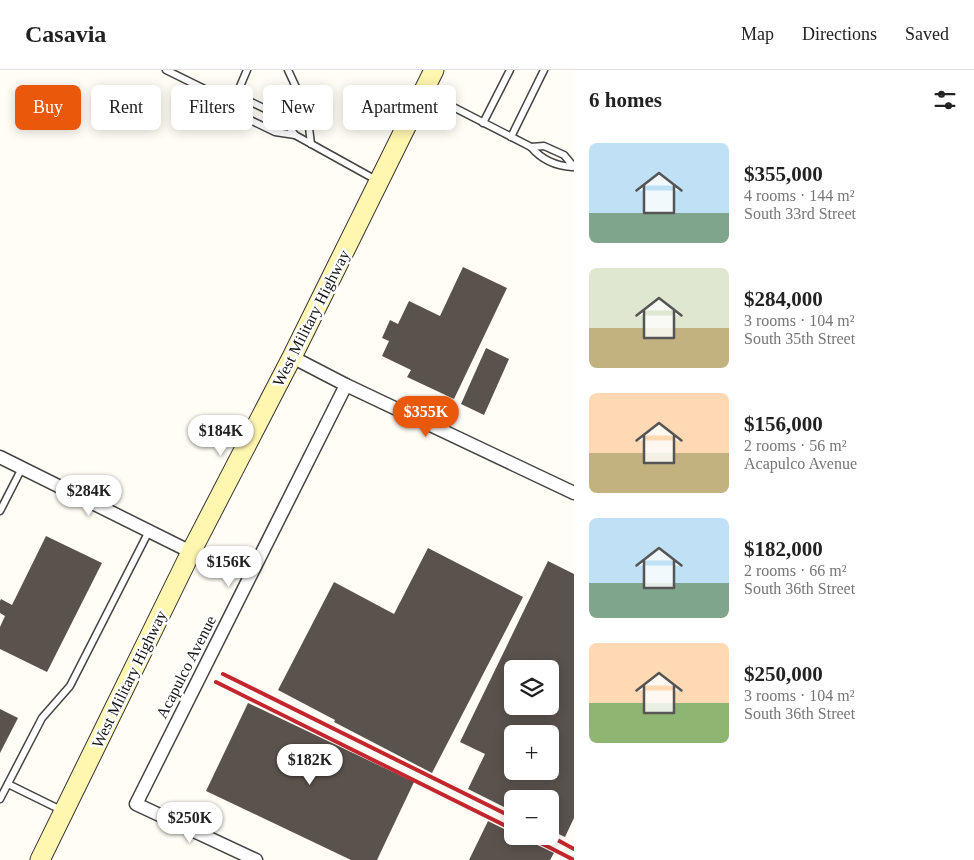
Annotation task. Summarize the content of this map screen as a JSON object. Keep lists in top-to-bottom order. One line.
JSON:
{"streets":{"main road":["West Military Highway"],"street":["Acapulco Avenue"]},"page":{"header":"Casavia","nav":["Map","Directions","Saved"],"heading":"6 homes","chip":["Buy","Rent","Filters","New","Apartment"],"list":[{"name":"$355,000","note":"4 rooms · 144 m² · South 33rd Street"},{"name":"$284,000","note":"3 rooms · 104 m² · South 35th Street"},{"name":"$156,000","note":"2 rooms · 56 m² · Acapulco Avenue"},{"name":"$182,000","note":"2 rooms · 66 m² · South 36th Street"},{"name":"$250,000","note":"3 rooms · 104 m² · South 36th Street"}],"price":["$355K","$184K","$284K","$156K","$182K","$250K"],"map_buttons":["+","−"]}}
